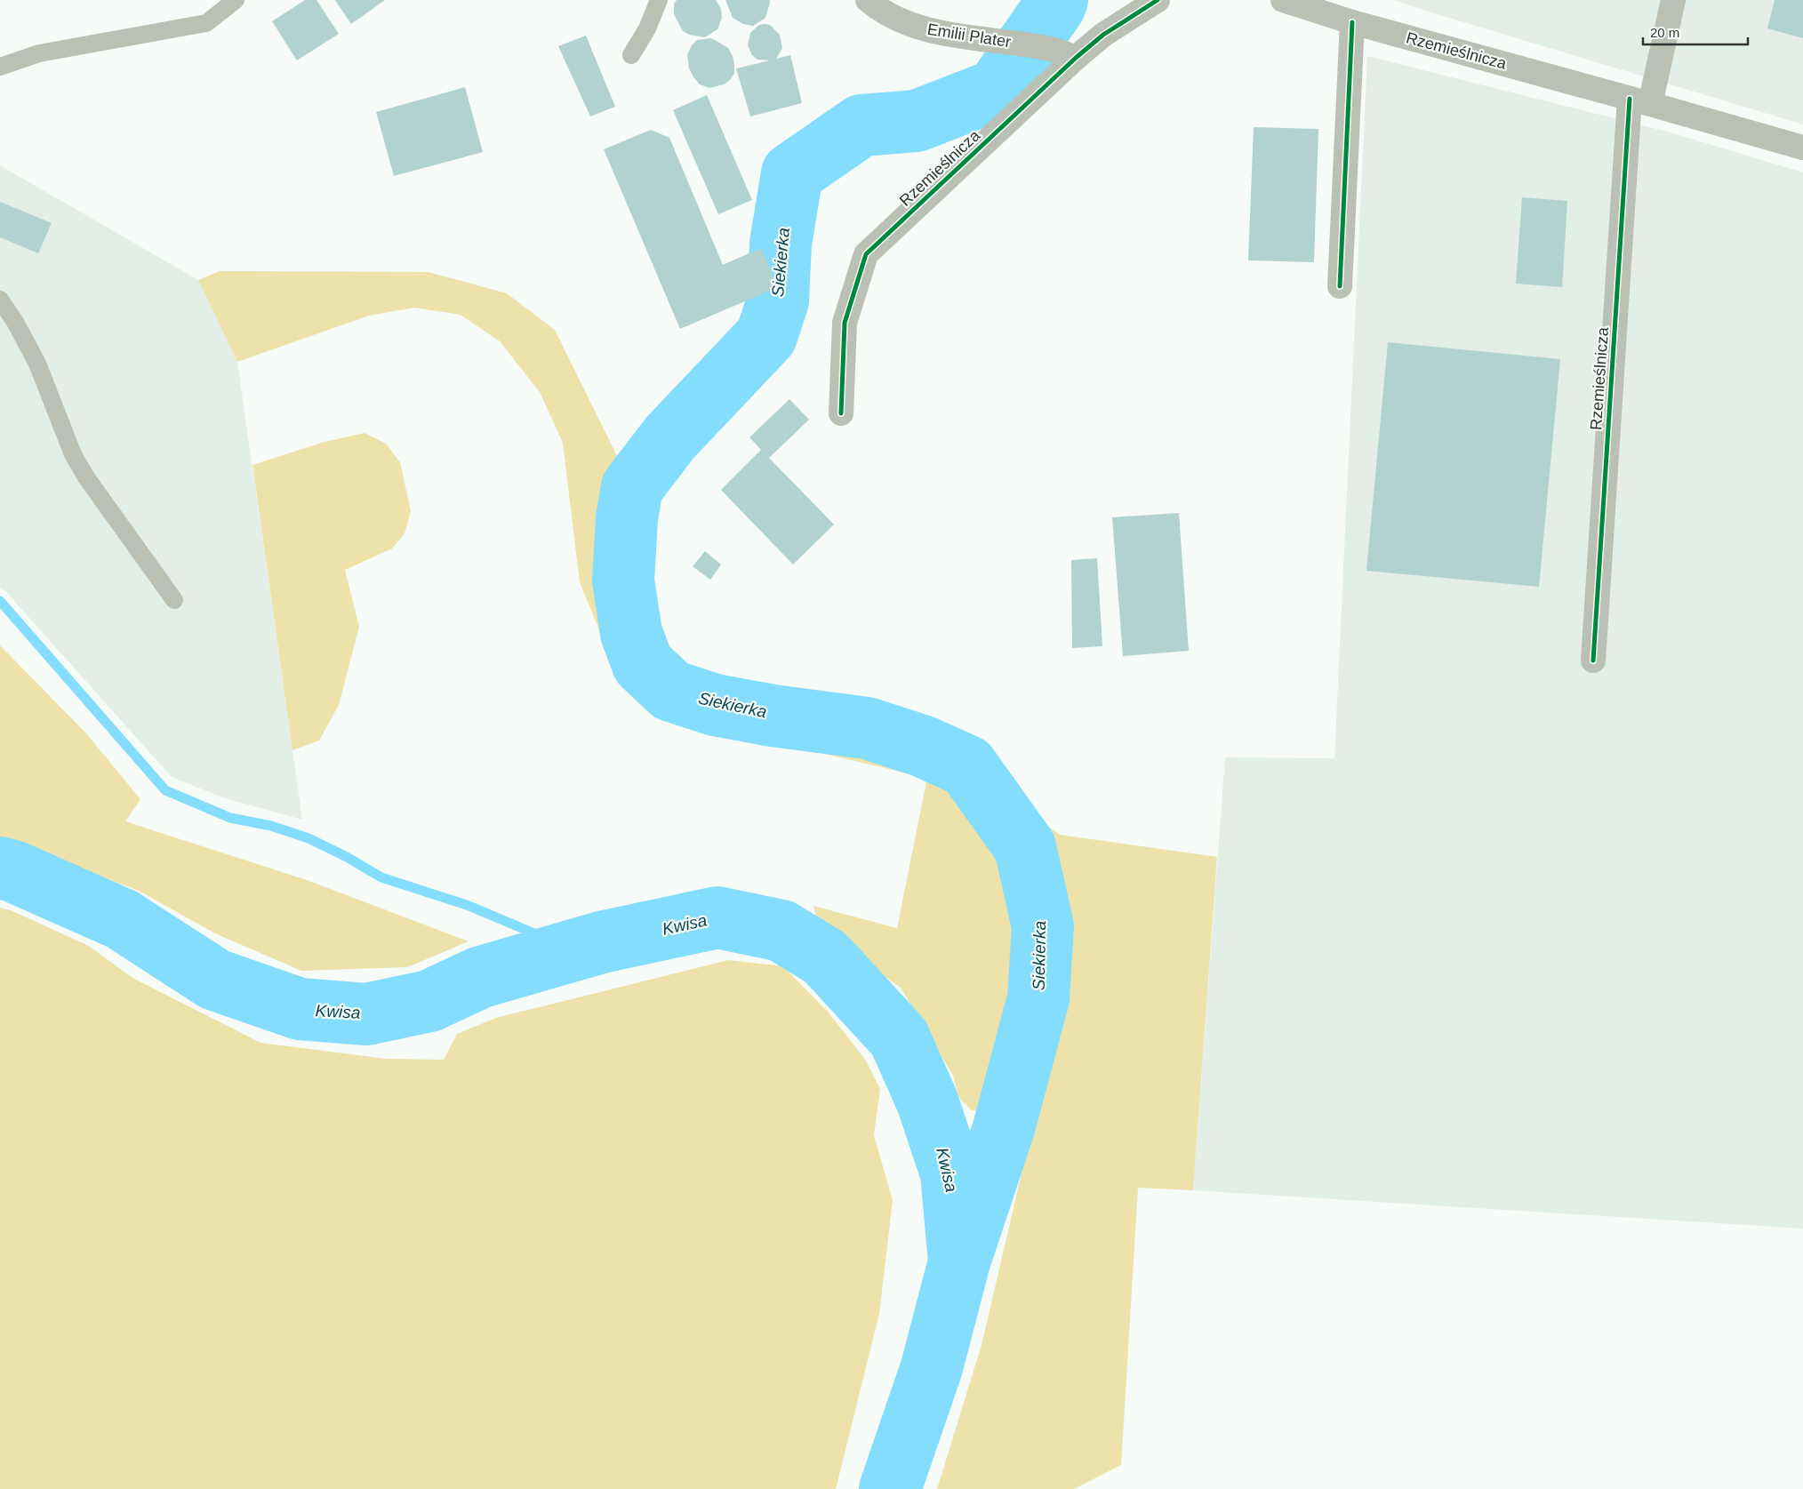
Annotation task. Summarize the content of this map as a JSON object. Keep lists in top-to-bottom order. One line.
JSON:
{"streets":{"street":["Emilii Plater","Rzemieślnicza"]},"crossings":[["Emilii Plater","Rzemieślnicza"]],"water":["Siekierka","Kwisa"],"scale_bar":"20 m"}
